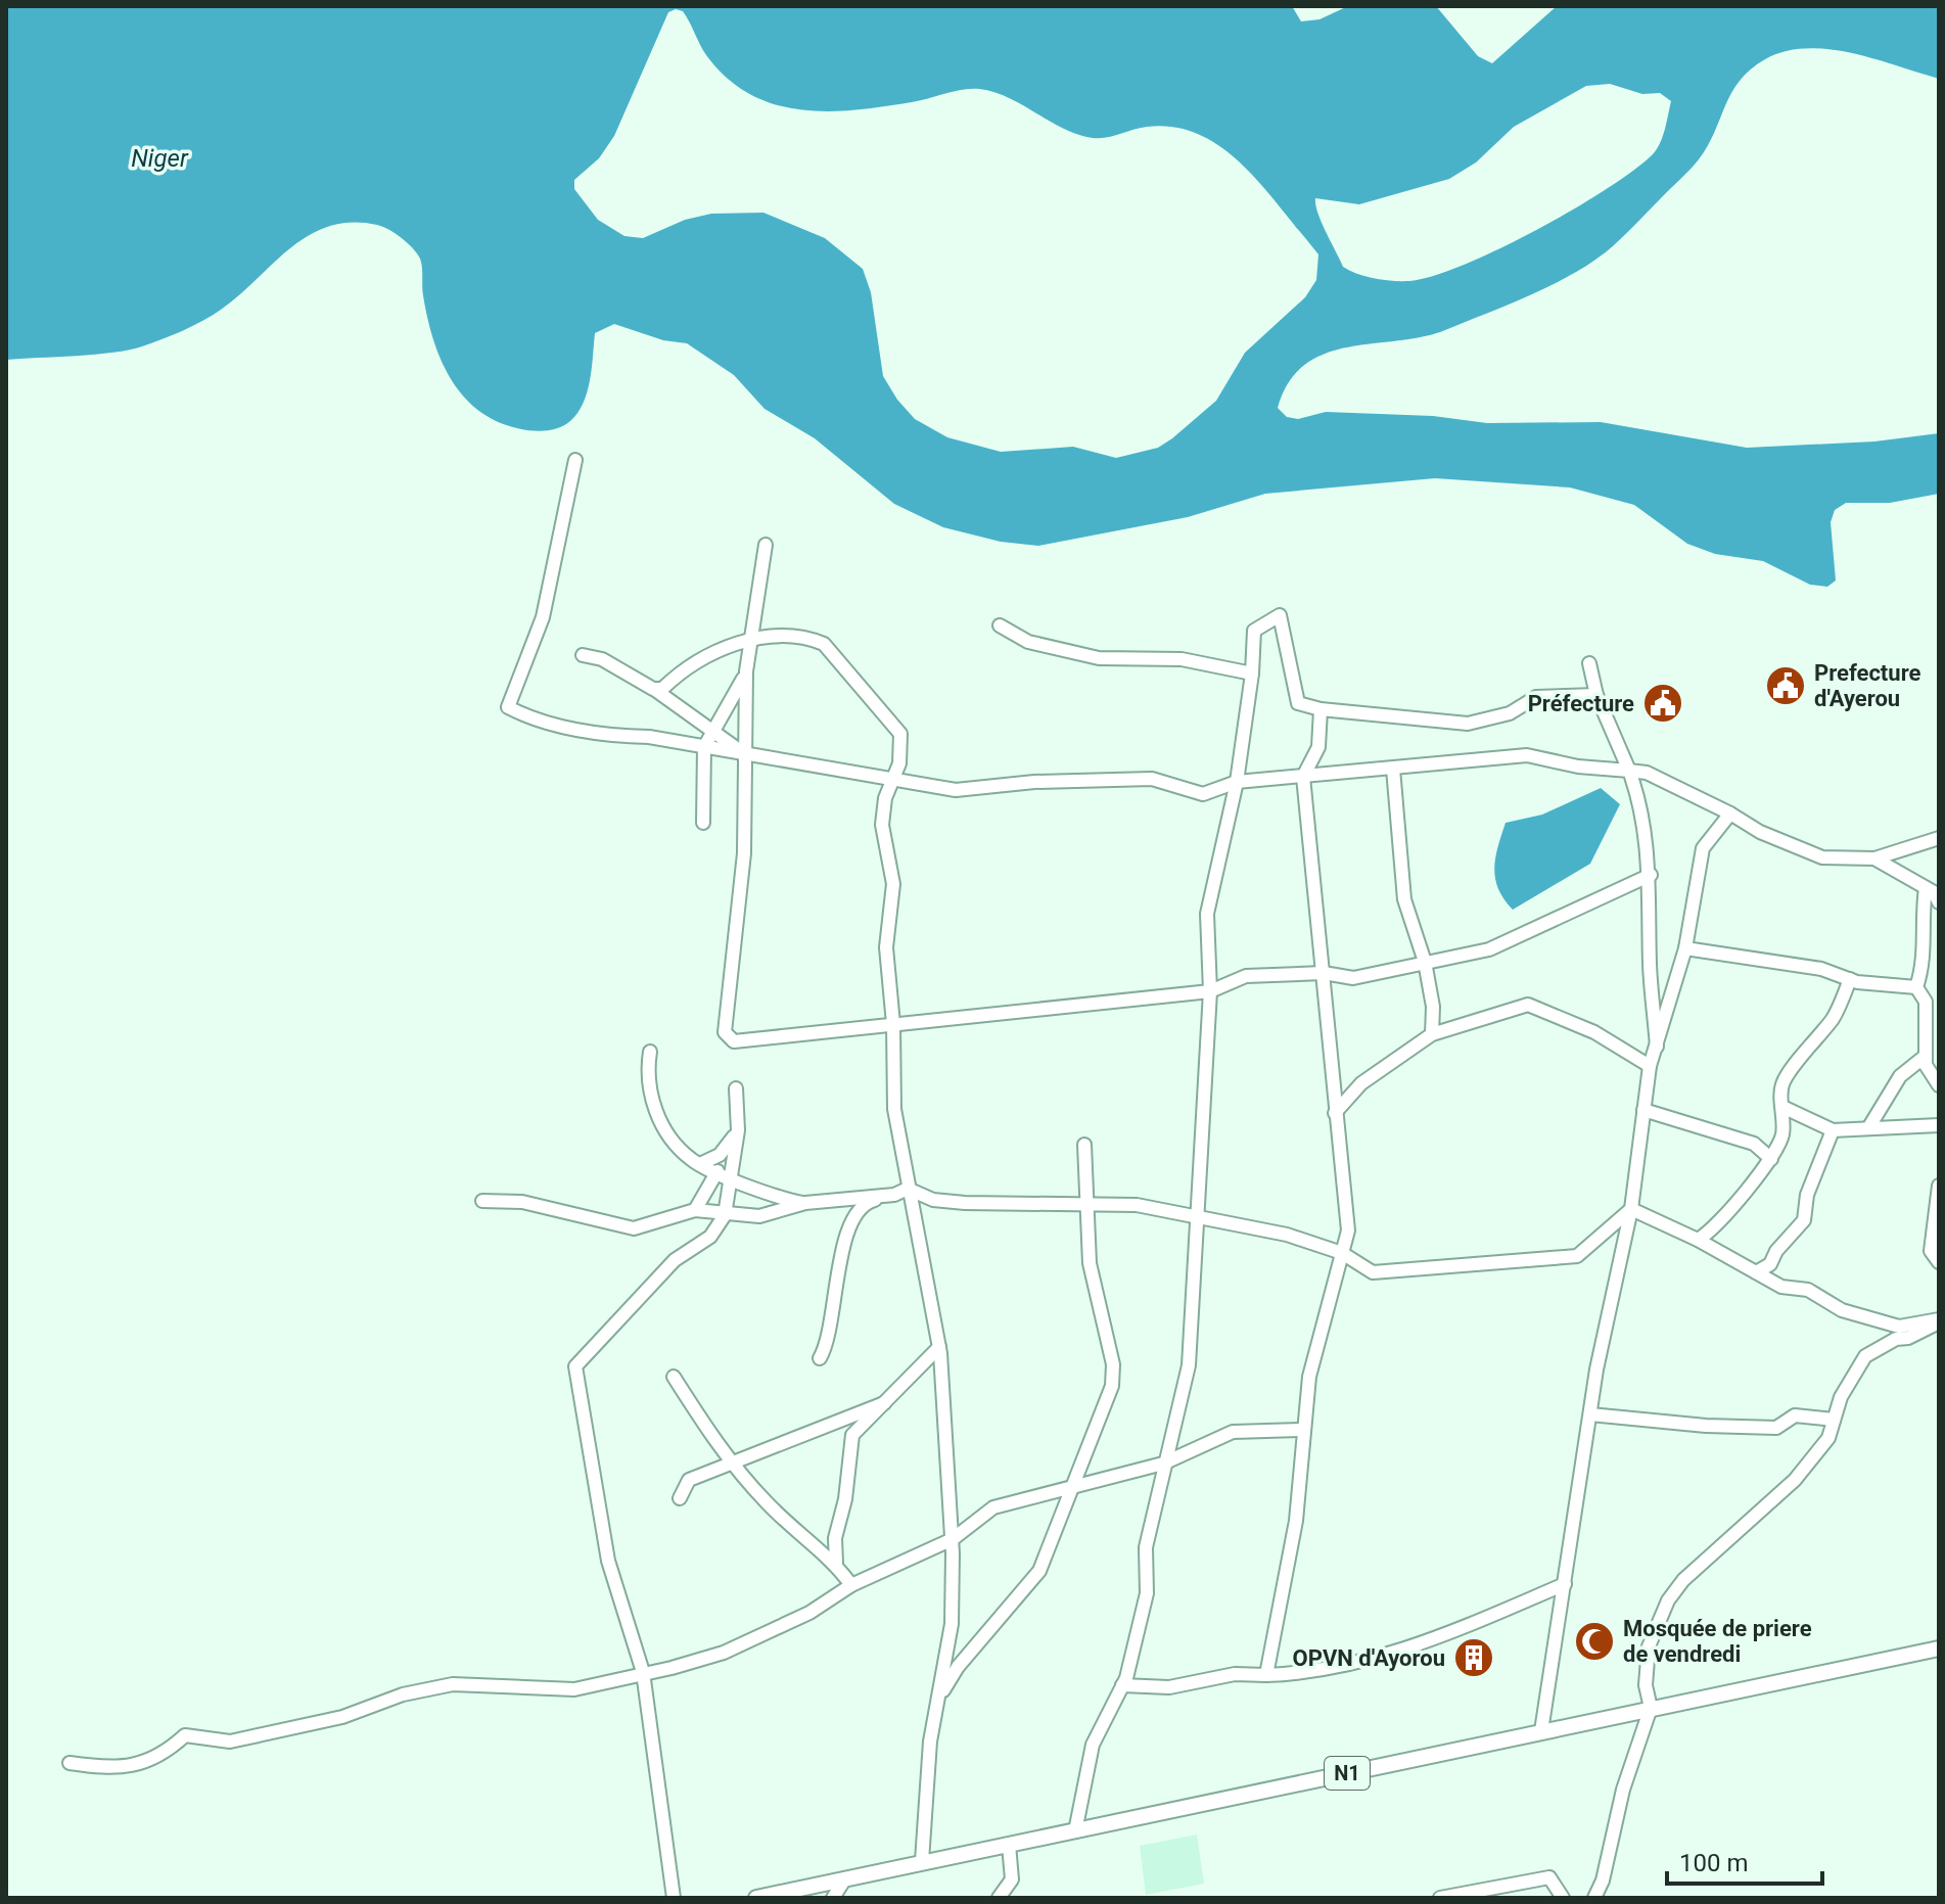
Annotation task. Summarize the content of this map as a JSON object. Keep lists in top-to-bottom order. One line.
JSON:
{"streets":{"main road":["N1"]},"water":["Niger"],"places":{"public building":["Prefecture d'Ayerou","Préfecture"],"mosque":["Mosquée de priere de vendredi"],"building":["OPVN d'Ayorou"]},"scale_bar":"100 m"}
